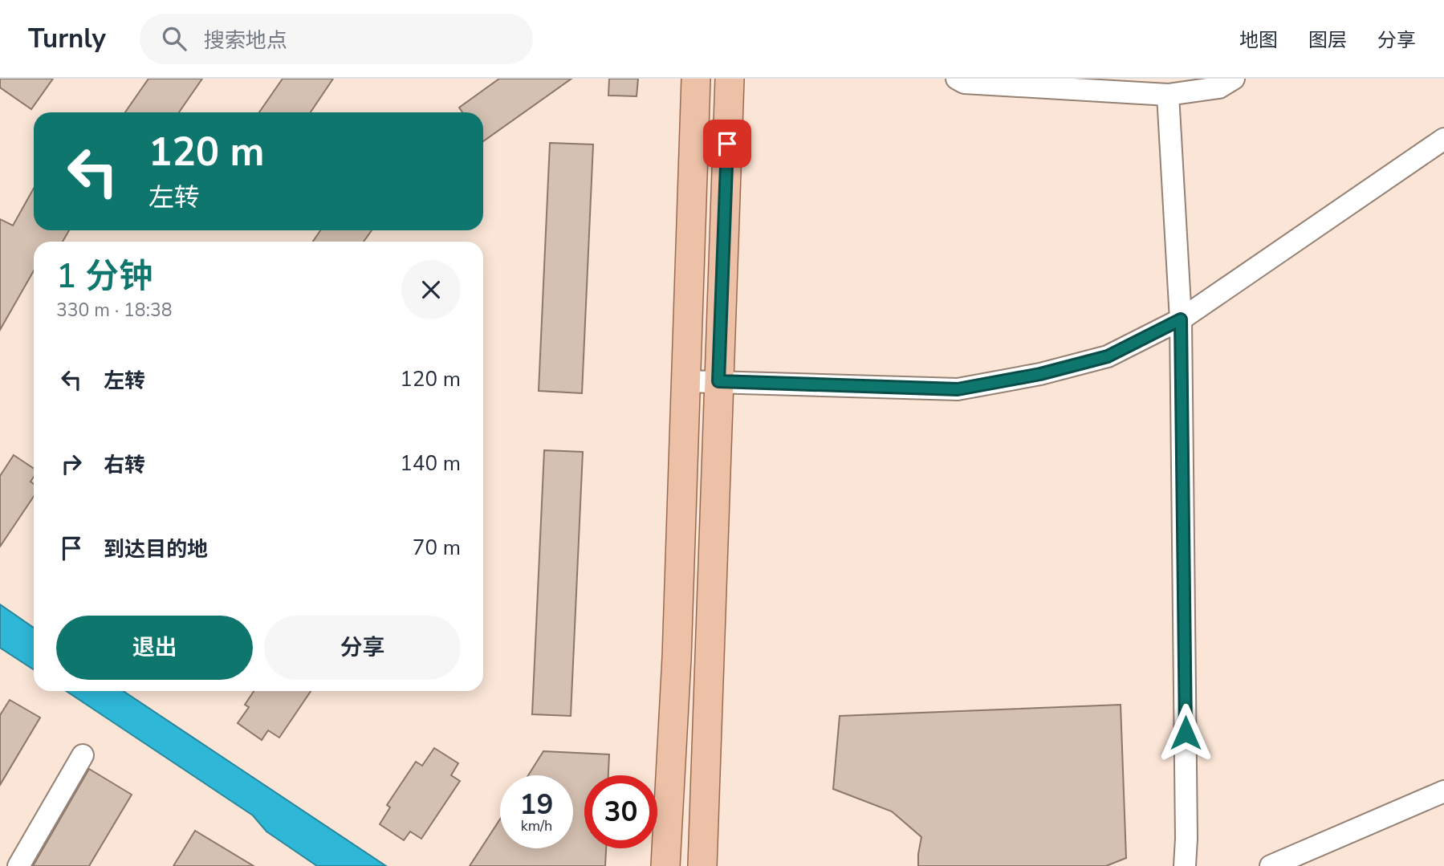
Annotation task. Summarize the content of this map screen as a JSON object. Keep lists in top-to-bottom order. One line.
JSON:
{"page":{"header":"Turnly","search":"搜索地点","nav":["地图","图层","分享"],"turn":["120 m","左转"],"heading":["1 分钟","330 m · 18:38"],"list":[{"name":"左转","value":"120 m"},{"name":"右转","value":"140 m"},{"name":"到达目的地","value":"70 m"}],"buttons":["退出","分享"],"speed":"19 km/h","limit":"30"}}
